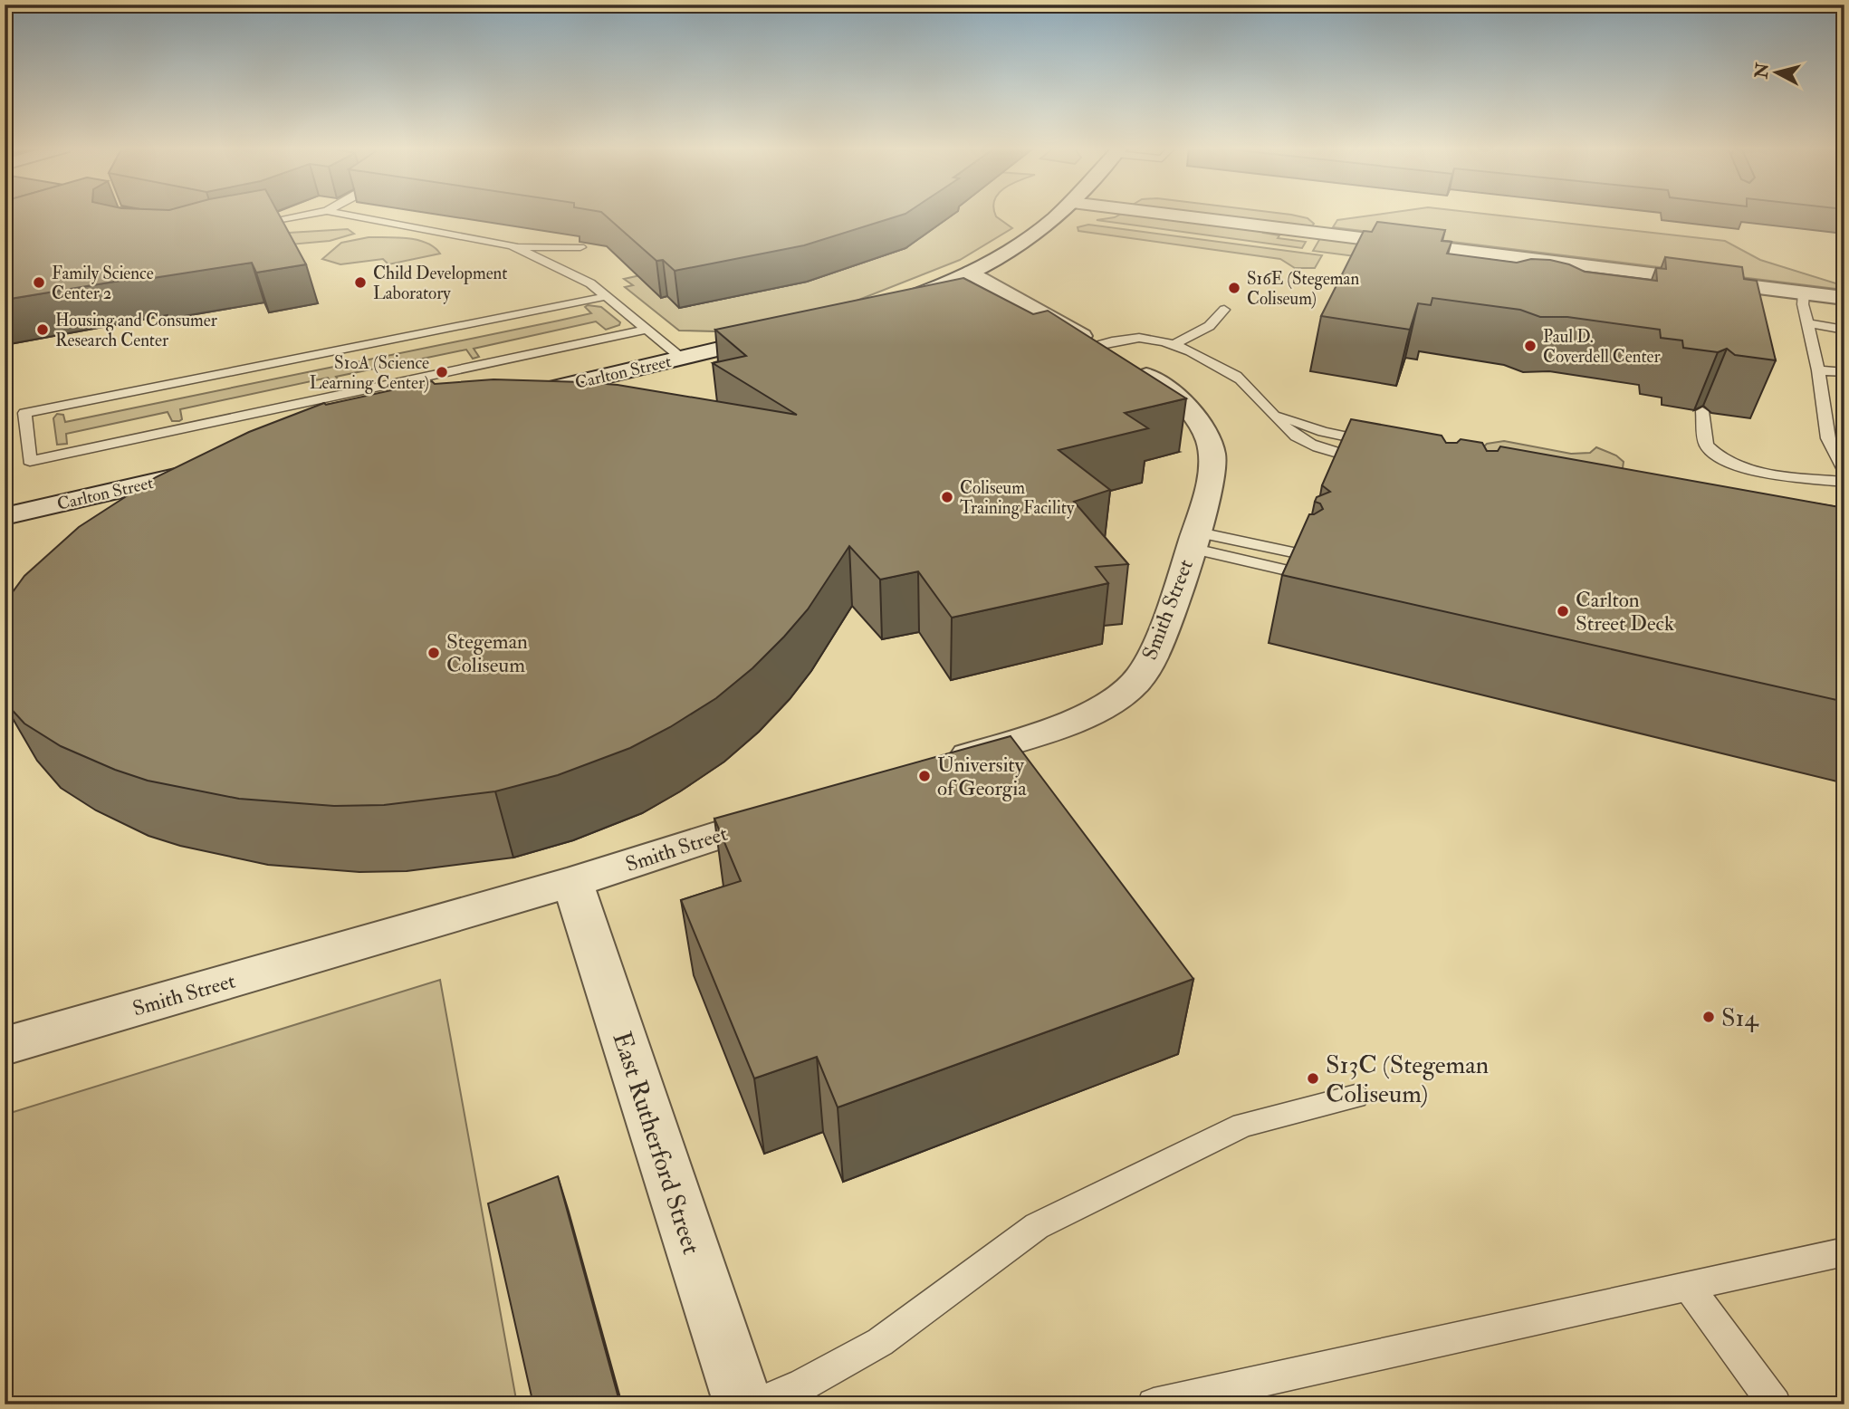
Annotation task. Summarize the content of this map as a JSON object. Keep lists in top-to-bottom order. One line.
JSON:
{"streets":{"street":["Carlton Street","Smith Street","East Rutherford Street"]},"crossings":[["Smith Street","East Rutherford Street"]],"places":["Family Science Center 2","Child Development Laboratory","S16E (Stegeman Coliseum)","Housing and Consumer Research Center","Paul D. Coverdell Center","S10A (Science Learning Center)","Coliseum Training Facility","Carlton Street Deck","Stegeman Coliseum","University of Georgia","S14","S13C (Stegeman Coliseum)"],"north":"left"}
